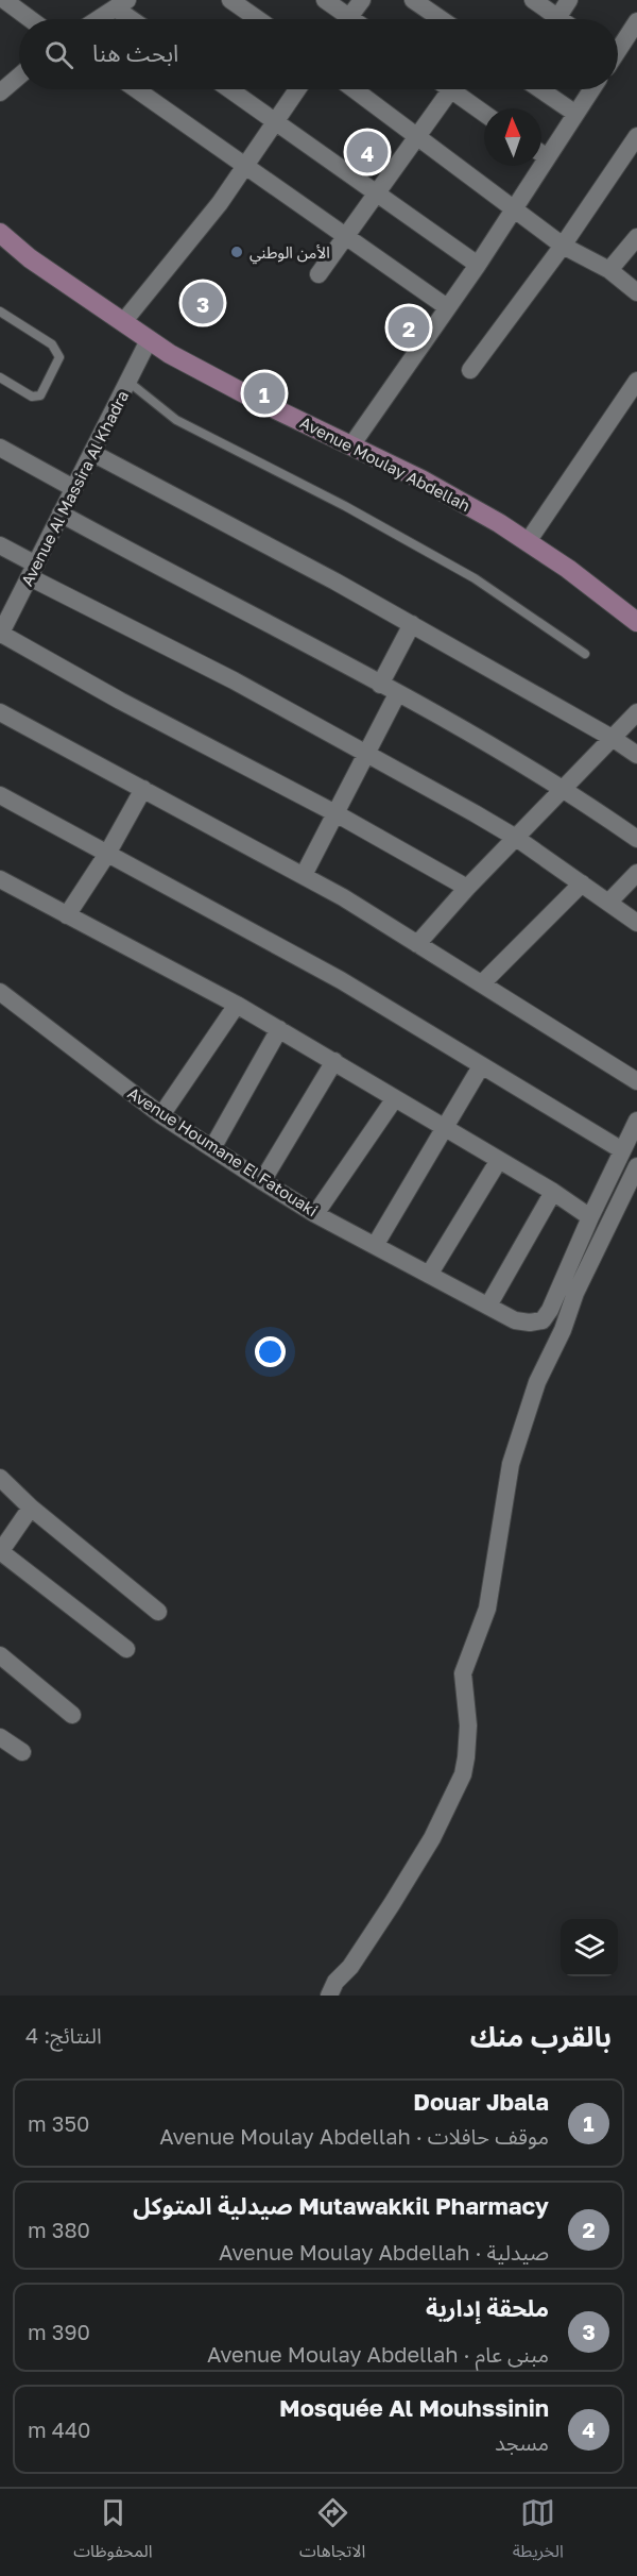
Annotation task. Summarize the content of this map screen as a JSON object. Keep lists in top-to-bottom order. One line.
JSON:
{"streets":{"street":["Avenue Moulay Abdellah","Avenue Al Massira Al Khadra","Avenue Houmane El Fatouaki"]},"crossings":[["Avenue Moulay Abdellah","Avenue Al Massira Al Khadra"]],"places":["الأمن الوطني"],"north":"top","page":{"search":"ابحث هنا","pins":["4","3","2","1"],"heading":["بالقرب منك","النتائج: 4"],"list":[{"mark":"1","name":"Douar Jbala","note":"موقف حافلات · Avenue Moulay Abdellah","value":"350 m"},{"mark":"2","name":"Mutawakkil Pharmacy صيدلية المتوكل","note":"صيدلية · Avenue Moulay Abdellah","value":"380 m"},{"mark":"3","name":"ملحقة إدارية","note":"مبنى عام · Avenue Moulay Abdellah","value":"390 m"},{"mark":"4","name":"Mosquée Al Mouhssinin","note":"مسجد","value":"440 m"}],"nav":["الخريطة","الاتجاهات","المحفوظات"]}}
